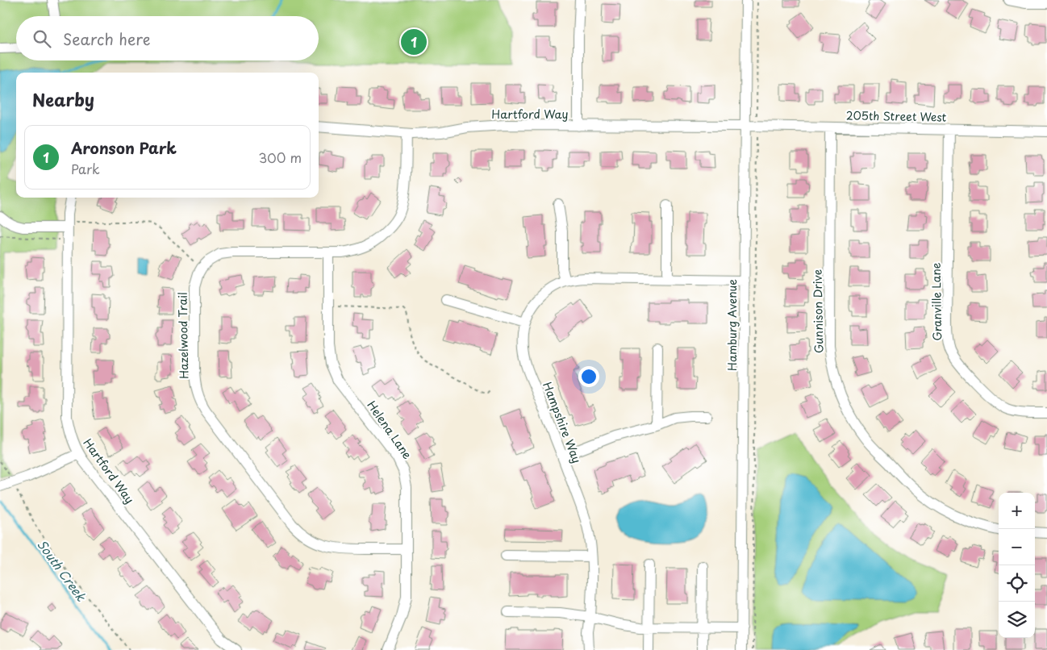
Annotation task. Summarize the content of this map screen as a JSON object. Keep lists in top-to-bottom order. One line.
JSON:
{"streets":{"street":["Hartford Way","205th Street West","Granville Lane","Gunnison Drive","Hamburg Avenue","Hazelwood Trail","Hampshire Way","Helena Lane"]},"crossings":[["Hartford Way","205th Street West"],["Hartford Way","Hamburg Avenue"],["205th Street West","Granville Lane"],["205th Street West","Gunnison Drive"],["205th Street West","Hamburg Avenue"],["Hamburg Avenue","Hampshire Way"],["Hazelwood Trail","Helena Lane"]],"water":["South Creek"],"page":{"search":"Search here","pins":"1","heading":"Nearby","list":[{"mark":"1","name":"Aronson Park","note":"Park","value":"300 m"}],"map_buttons":["+","−"]}}
